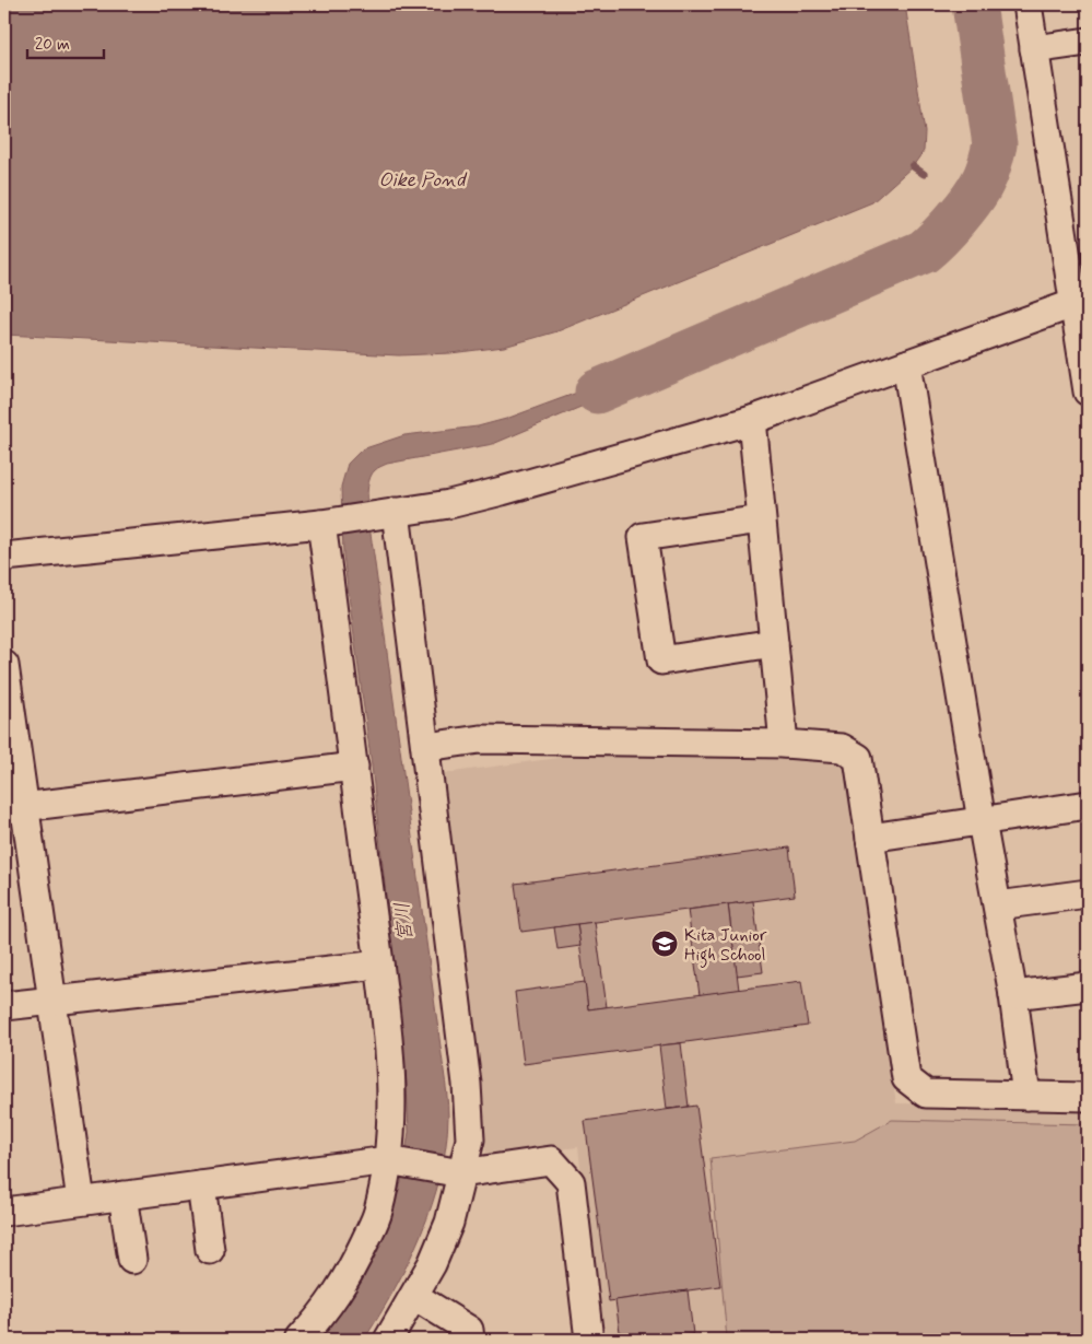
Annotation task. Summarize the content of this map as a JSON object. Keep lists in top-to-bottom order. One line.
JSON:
{"water":["Oike Pond","宮川"],"places":{"school or university":["Kita Junior High School"]},"scale_bar":"20 m"}
